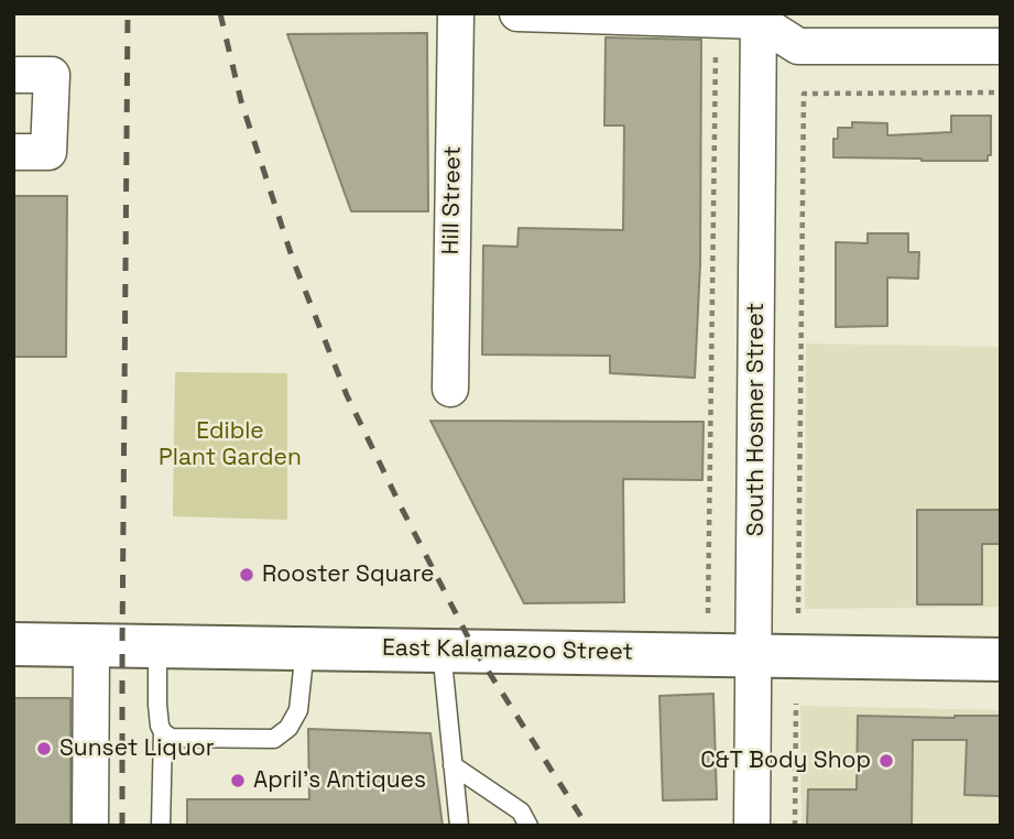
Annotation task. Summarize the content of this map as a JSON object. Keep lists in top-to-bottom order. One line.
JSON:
{"streets":{"street":["Hill Street","South Hosmer Street","East Kalamazoo Street"]},"crossings":[["South Hosmer Street","East Kalamazoo Street"]],"parks":["Edible Plant Garden"],"places":["Rooster Square","Sunset Liquor","C&T Body Shop","April's Antiques"]}
